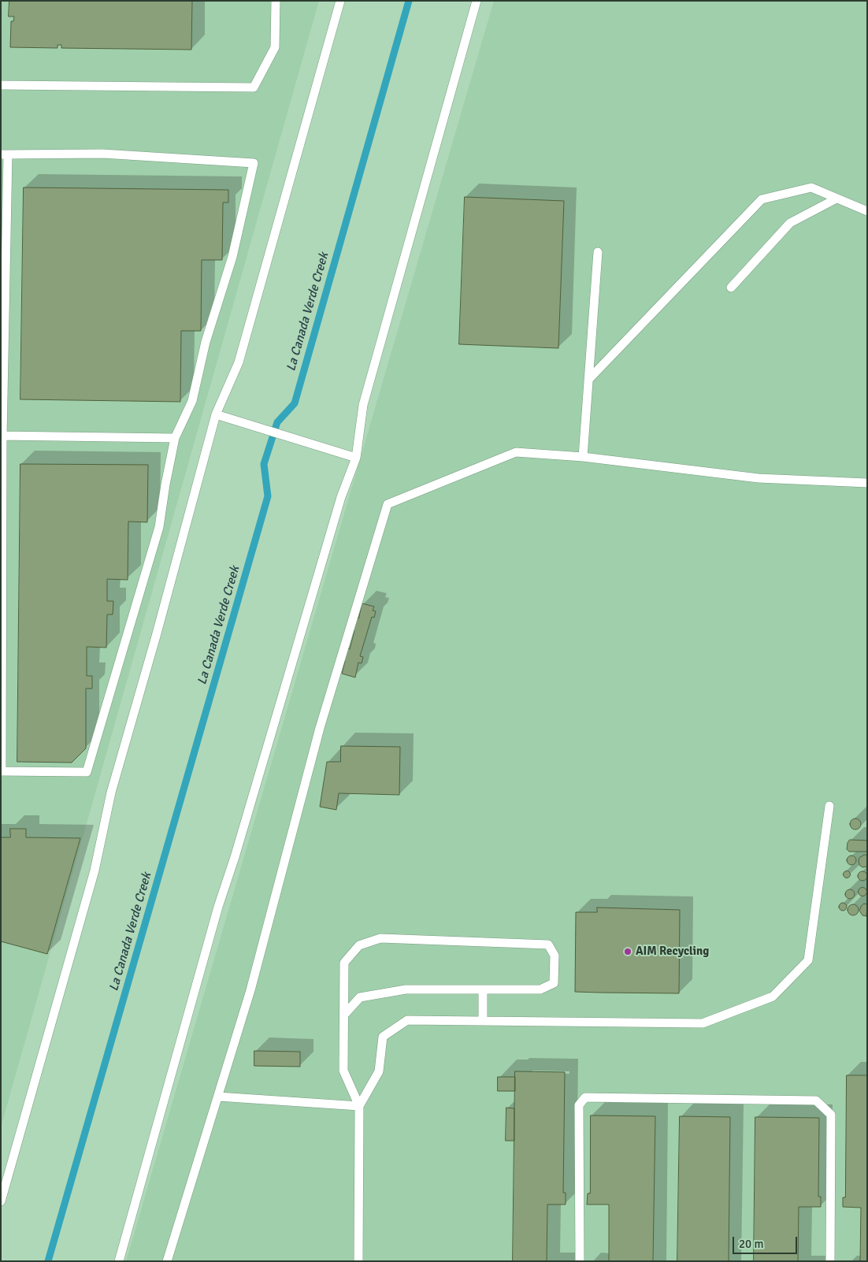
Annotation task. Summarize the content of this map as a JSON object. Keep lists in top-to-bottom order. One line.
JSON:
{"water":["La Canada Verde Creek"],"places":["AIM Recycling"],"scale_bar":"20 m"}
